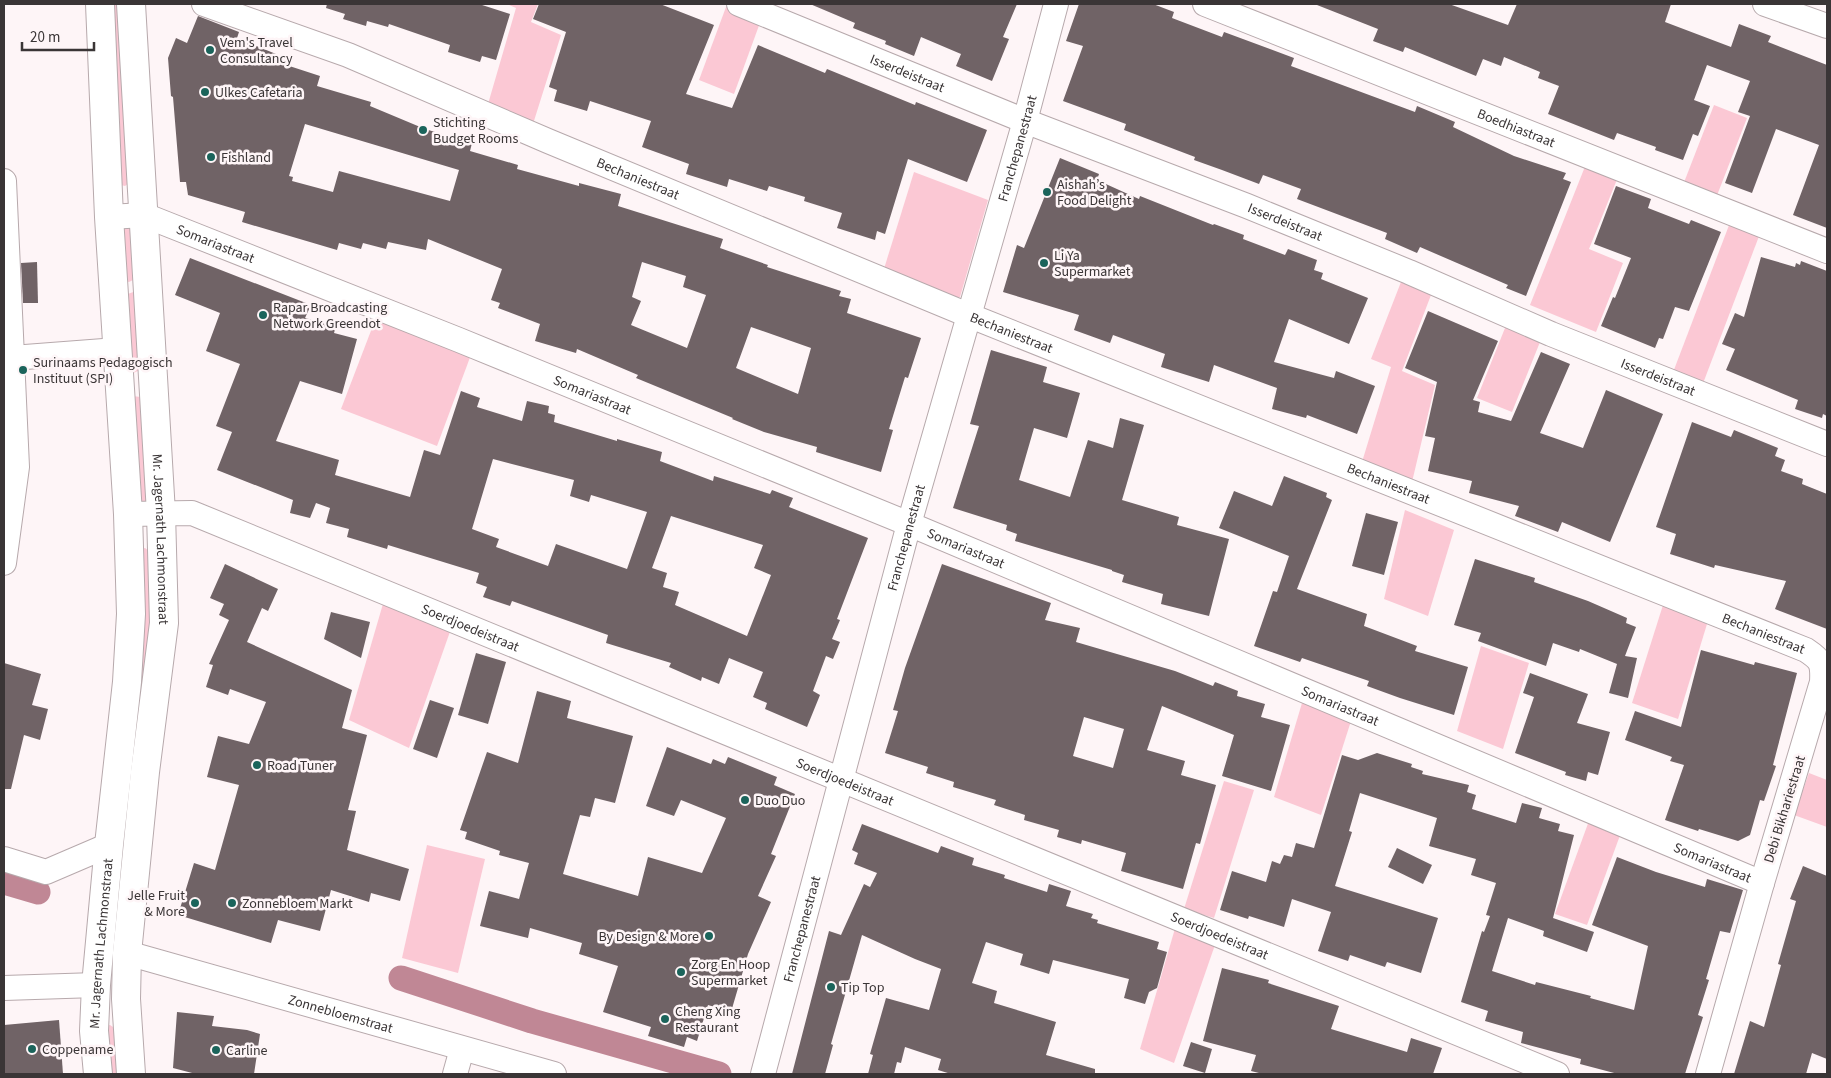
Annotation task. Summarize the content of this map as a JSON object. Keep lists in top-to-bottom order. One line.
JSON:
{"streets":{"main road":["Mr. Jagernath Lachmonstraat"],"street":["Isserdeistraat","Boedhiastraat","Franchepanestraat","Bechaniestraat","Somariastraat","Soerdjoedeistraat","Debi Bikhariestraat","Zonnebloemstraat"]},"crossings":[["Isserdeistraat","Franchepanestraat"],["Franchepanestraat","Bechaniestraat"],["Franchepanestraat","Somariastraat"],["Franchepanestraat","Soerdjoedeistraat"],["Bechaniestraat","Debi Bikhariestraat"],["Somariastraat","Mr. Jagernath Lachmonstraat"],["Somariastraat","Debi Bikhariestraat"],["Mr. Jagernath Lachmonstraat","Soerdjoedeistraat"],["Mr. Jagernath Lachmonstraat","Zonnebloemstraat"]],"places":["Vem's Travel Consultancy","Ulkes Cafetaria","Stichting Budget Rooms","Fishland","Aishah’s Food Delight","Li Ya Supermarket","Rapar Broadcasting Network Greendot","Surinaams Pedagogisch Instituut (SPI)","Road Tuner","Duo Duo","Jelle Fruit & More","Zonnebloem Markt","By Design & More","Zorg En Hoop Supermarket","Tip Top","Cheng Xing Restaurant","Coppename","Carline"],"scale_bar":"20 m"}
